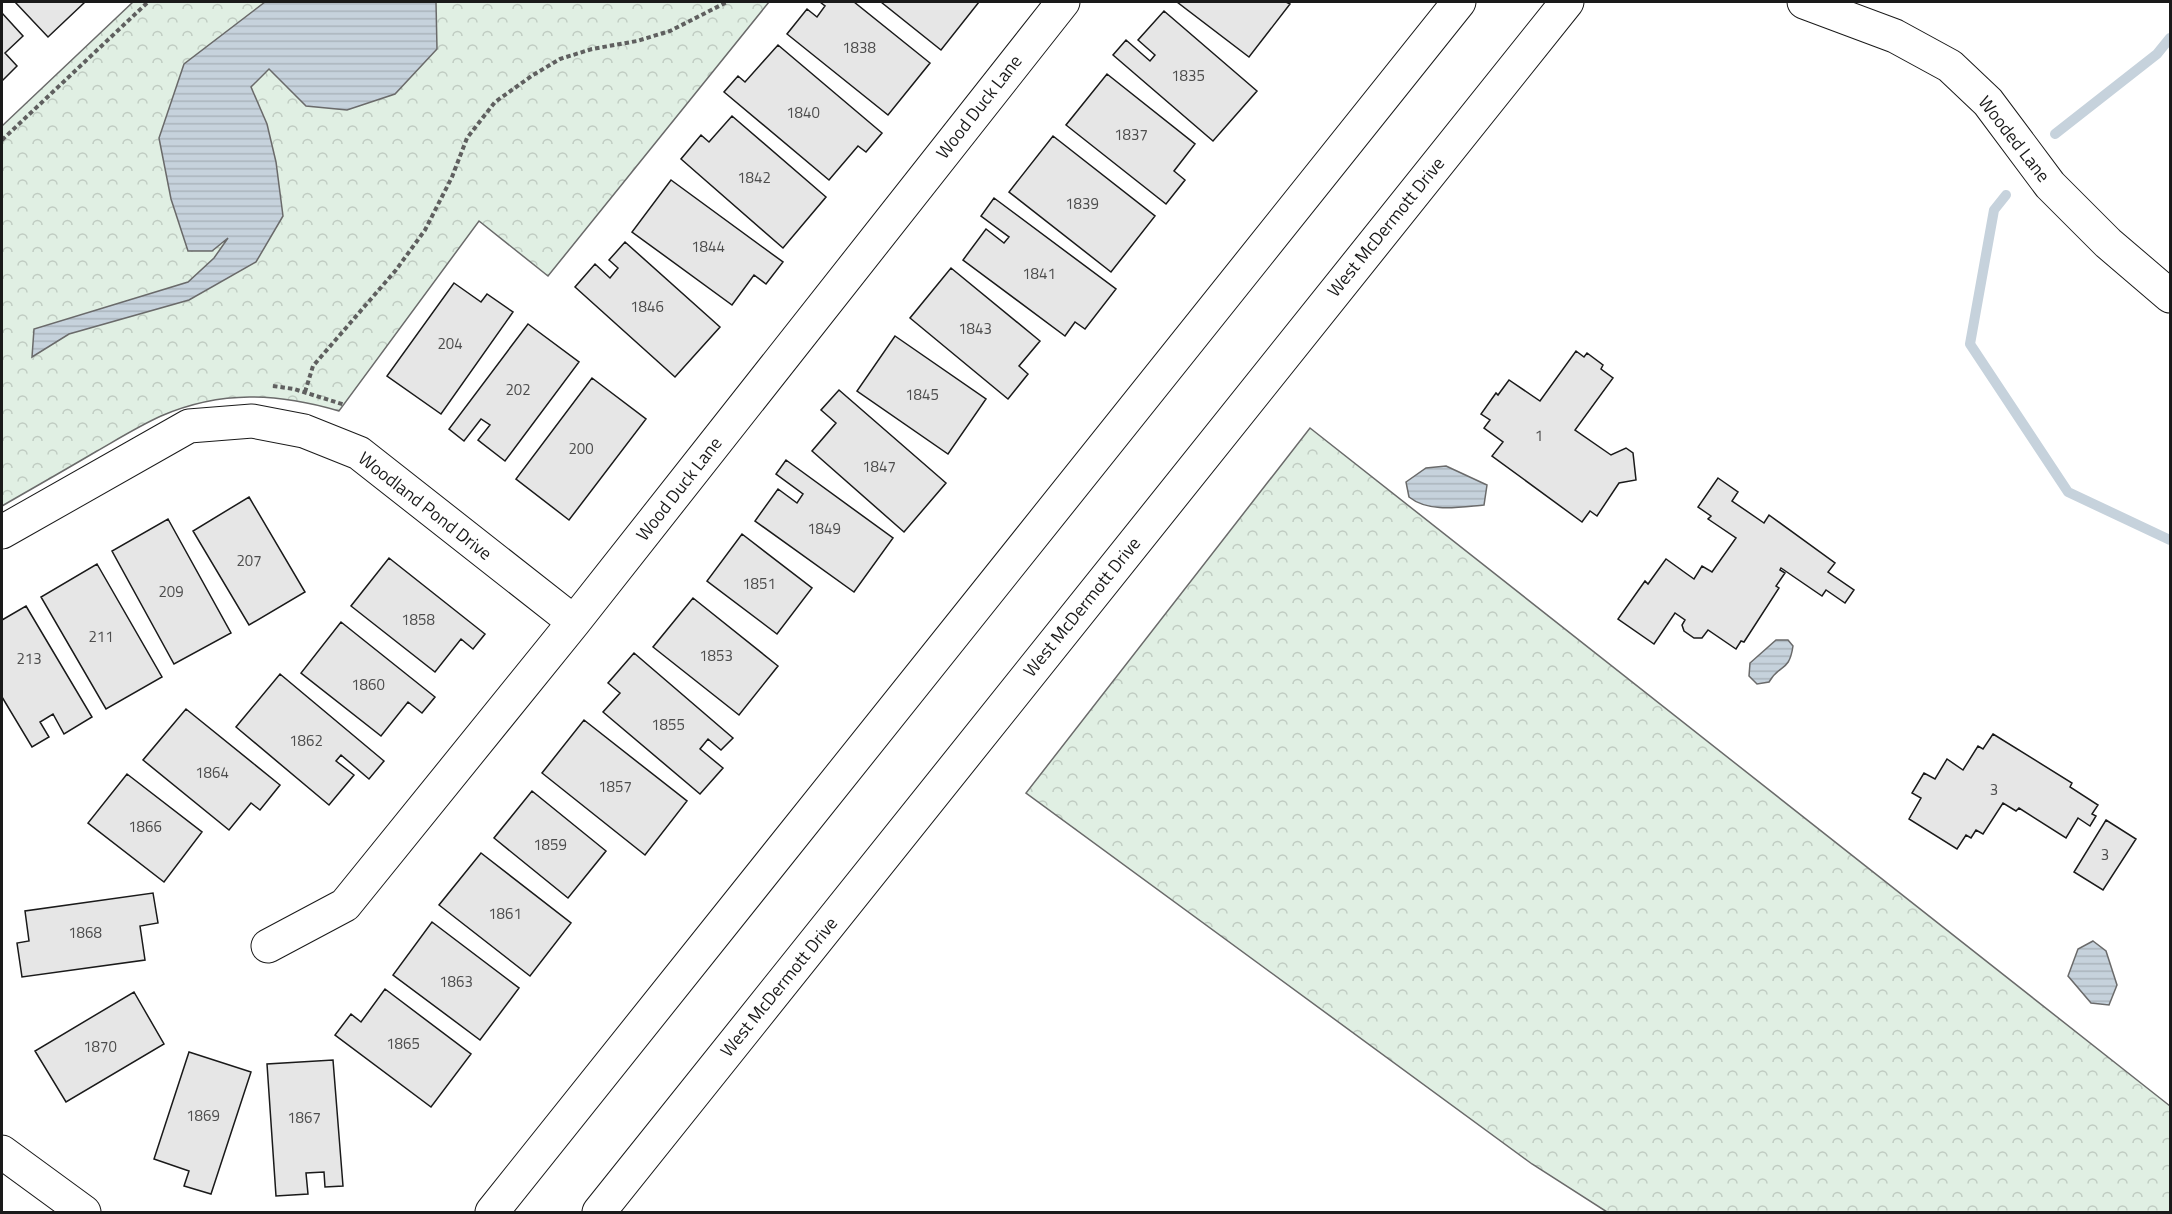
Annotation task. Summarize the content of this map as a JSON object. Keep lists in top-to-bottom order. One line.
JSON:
{"streets":{"main road":["Wood Duck Lane","Wooded Lane","West McDermott Drive","Woodland Pond Drive"]},"crossings":[["Wood Duck Lane","Woodland Pond Drive"]],"house_numbers":["1838","1835","1840","1837","1842","1839","1844","1841","1846","1843","204","202","1845","1","200","1847","1849","207","1851","209","1858","211","1853","213","1860","1855","1862","1864","1857","3","1866","1859","3","1861","1868","1863","1865","1870","1869","1867"]}
